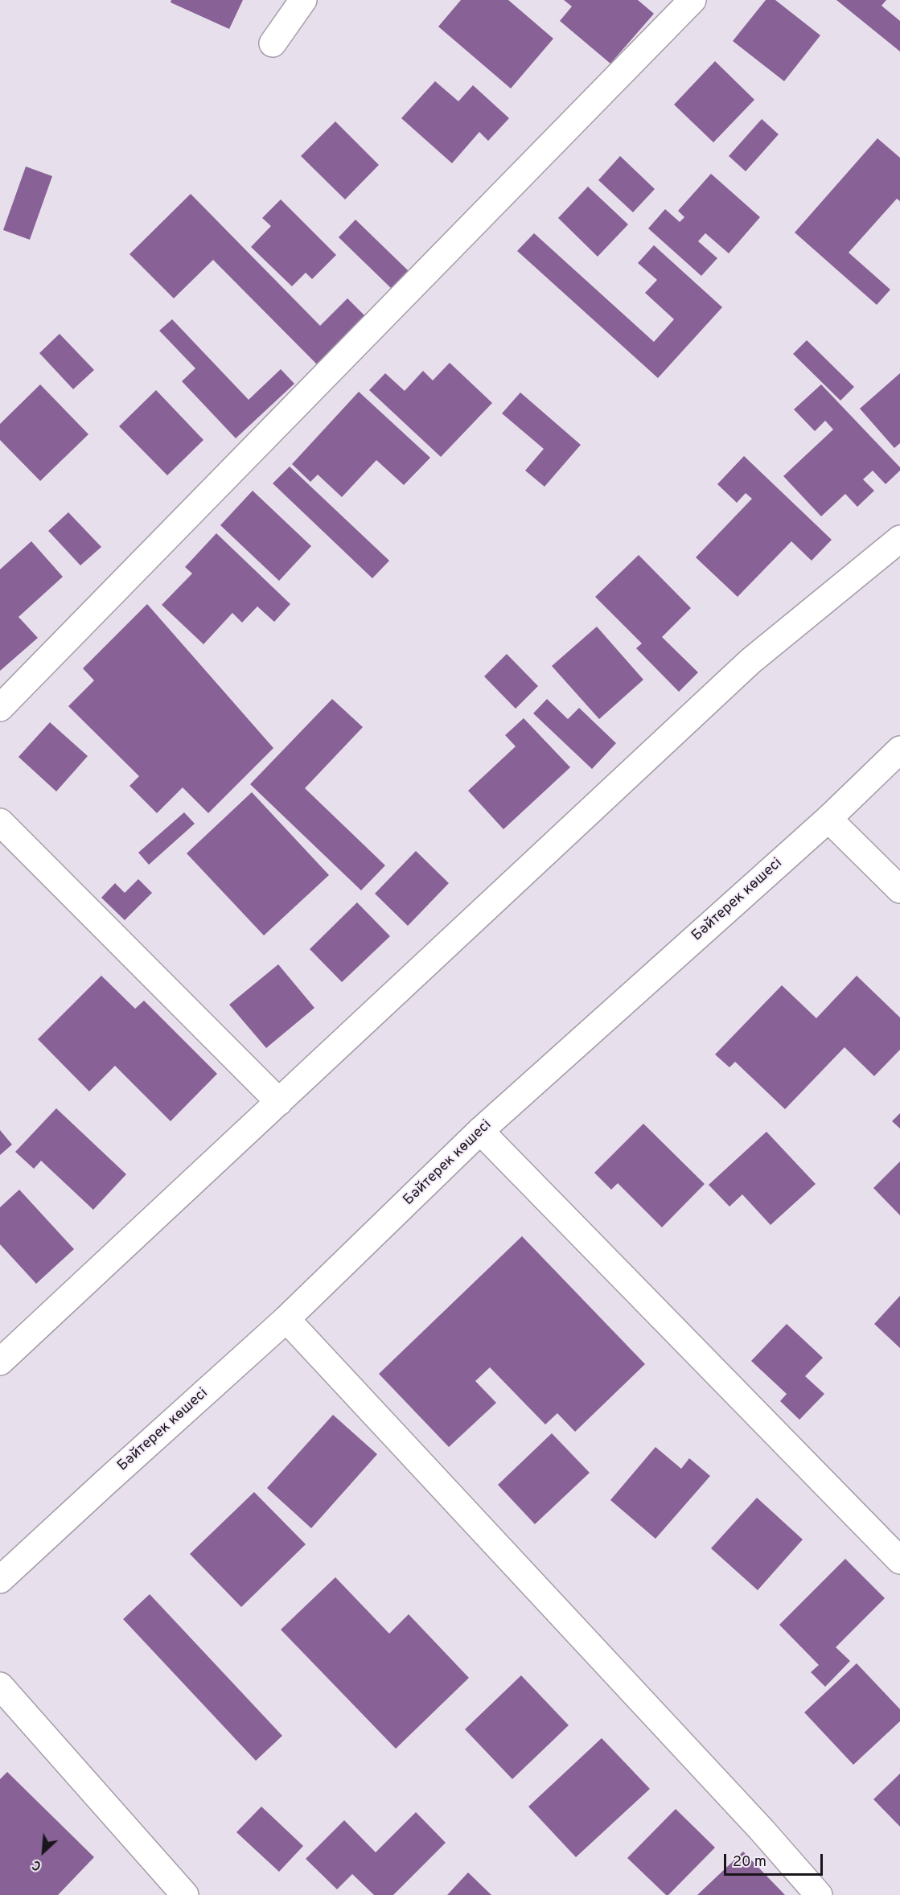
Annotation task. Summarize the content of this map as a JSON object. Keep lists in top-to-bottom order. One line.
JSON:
{"streets":{"street":["Бәйтерек көшесі"]},"scale_bar":"20 m","north":"bottom left"}
